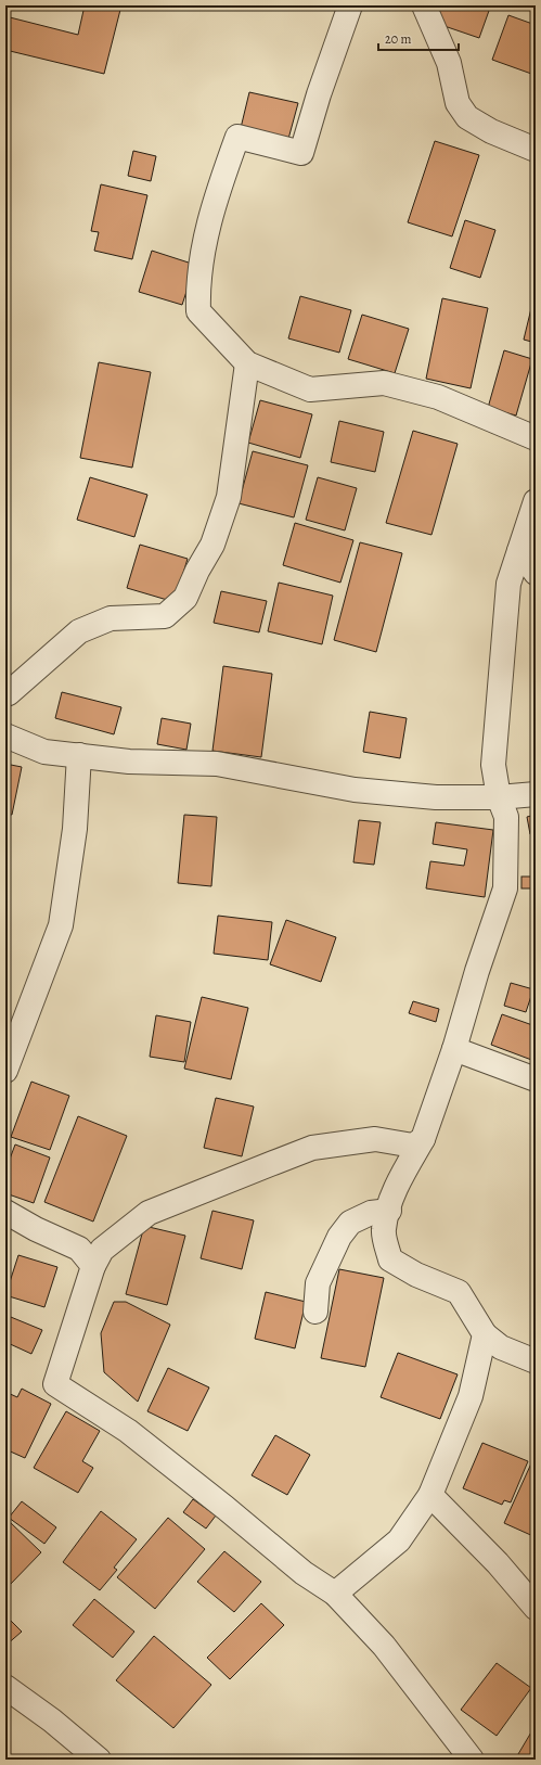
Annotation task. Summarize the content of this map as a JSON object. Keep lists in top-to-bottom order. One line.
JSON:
{"scale_bar":"20 m"}
